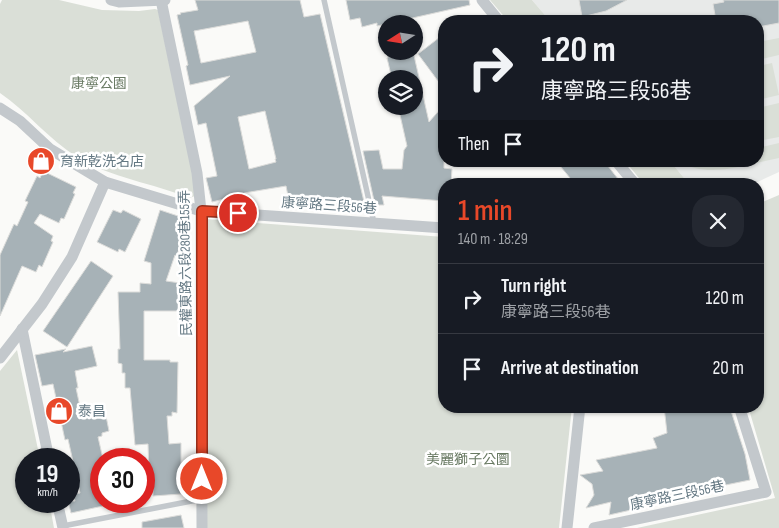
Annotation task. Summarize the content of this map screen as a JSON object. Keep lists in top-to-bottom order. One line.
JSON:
{"streets":{"street":["康寧路三段56巷","民權東路六段280巷155弄"]},"crossings":[["康寧路三段56巷","民權東路六段280巷155弄"]],"parks":["康寧公園","美麗獅子公圜"],"places":{"shop":["育新乾洗名店","泰昌"]},"north":"left","page":{"turn":["120 m","康寧路三段56巷"],"then":"Then","heading":["1 min","140 m · 18:29"],"list":[{"name":"Turn right","note":"康寧路三段56巷","value":"120 m"},{"name":"Arrive at destination","value":"20 m"}],"speed":"19 km/h","limit":"30"}}
